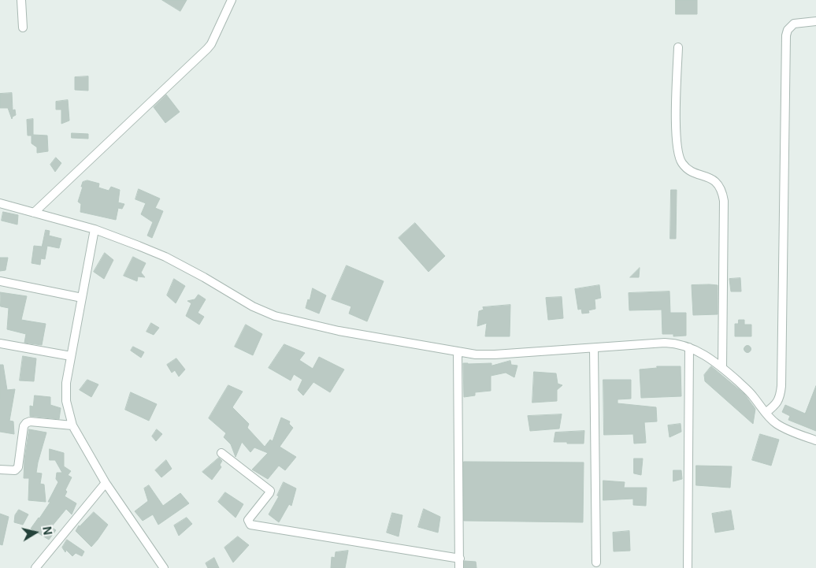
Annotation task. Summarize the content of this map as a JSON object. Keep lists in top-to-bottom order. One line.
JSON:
{"north":"right"}
